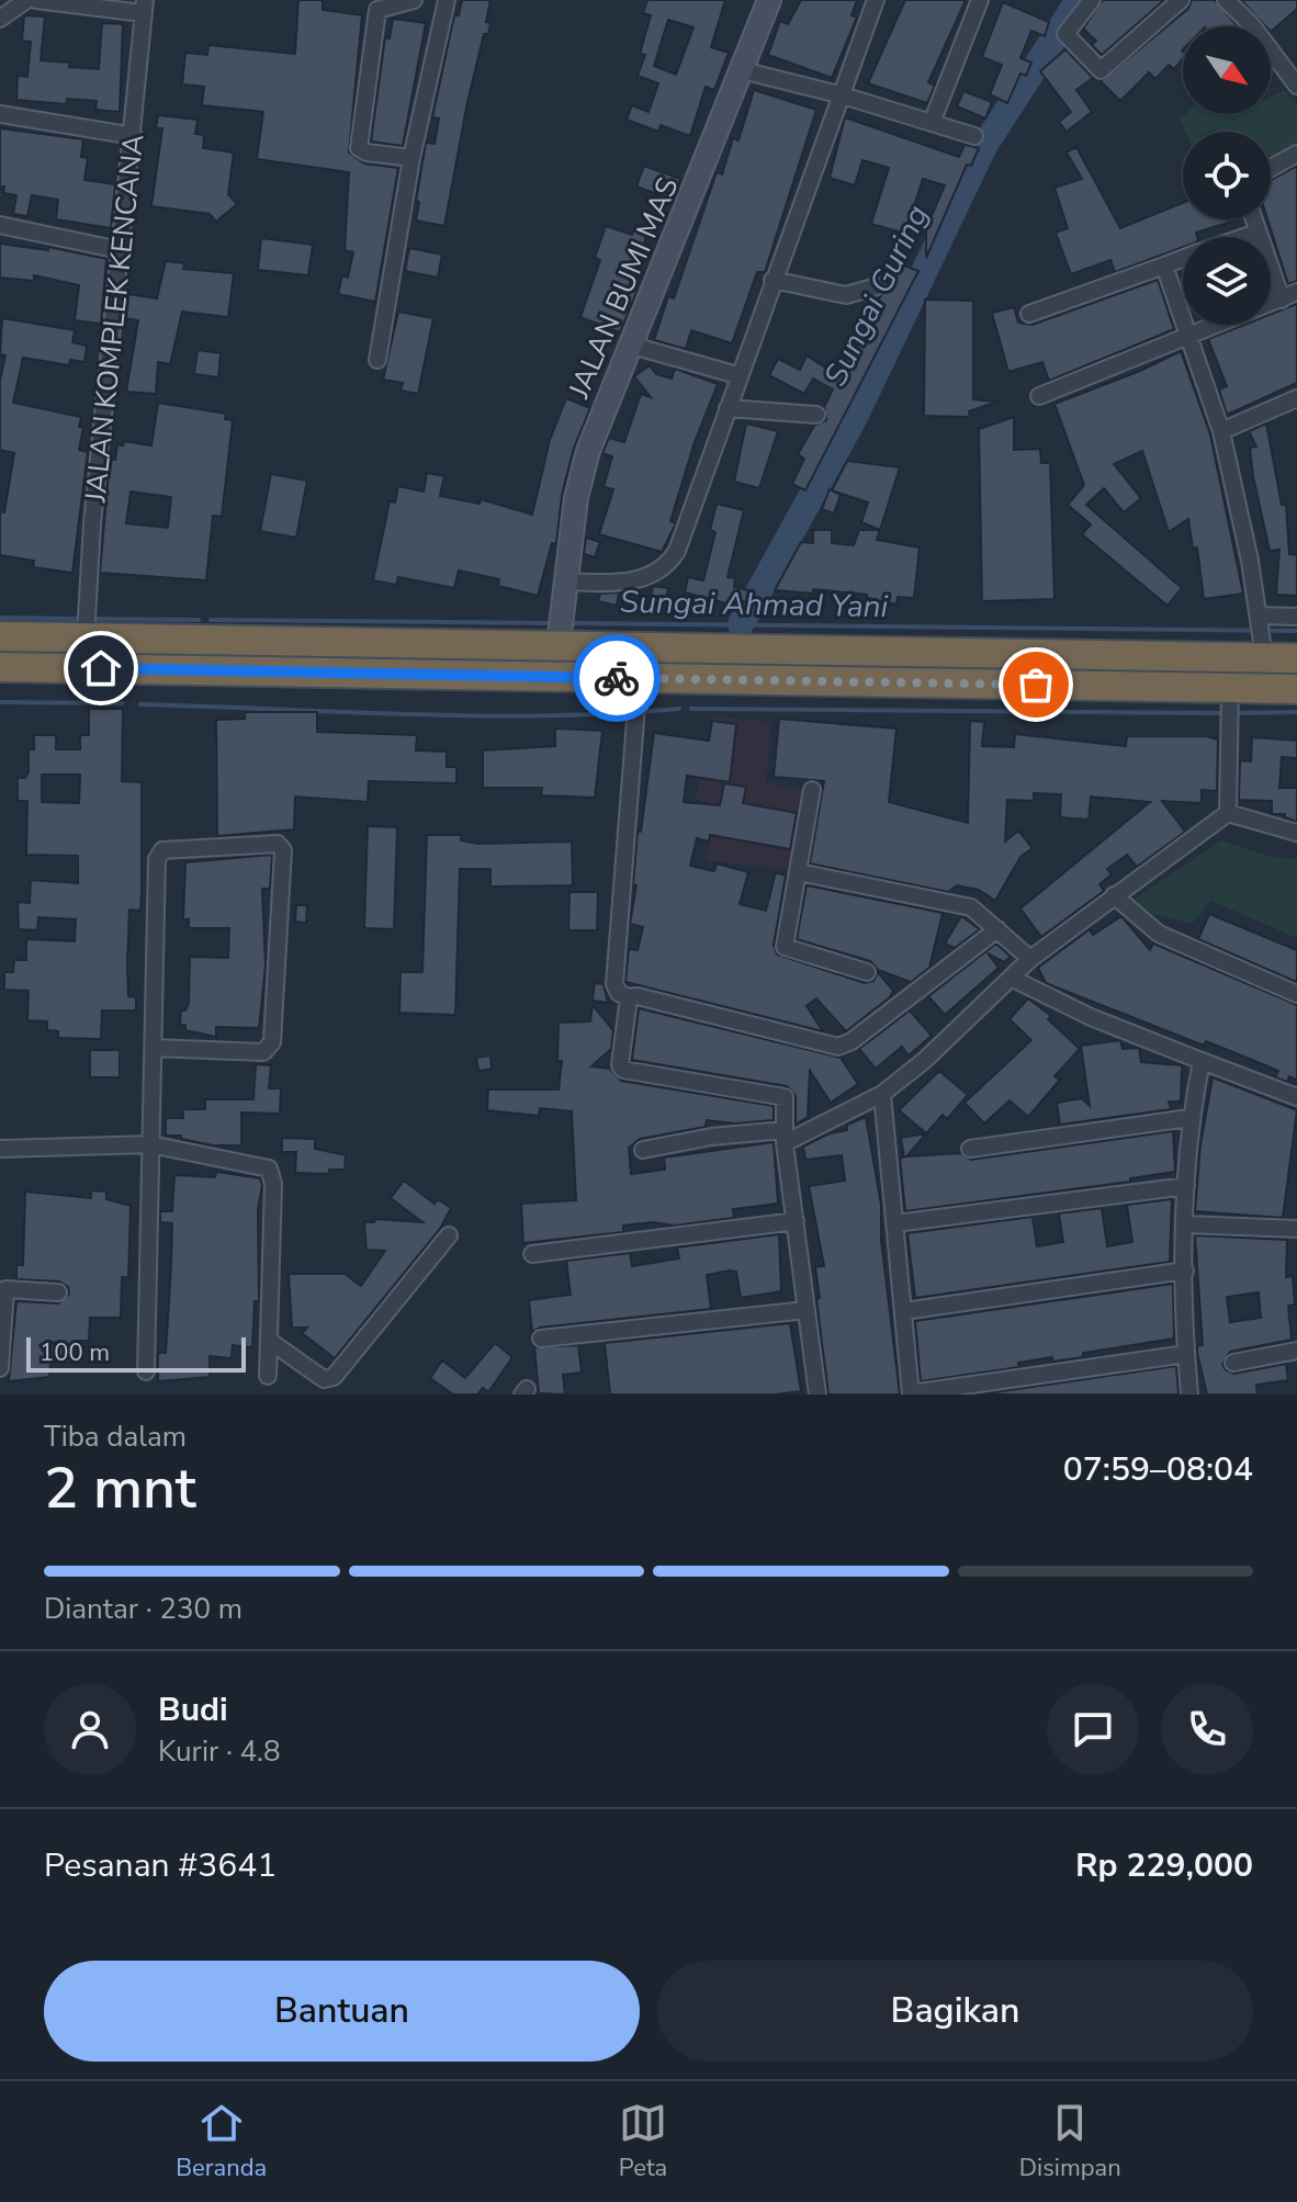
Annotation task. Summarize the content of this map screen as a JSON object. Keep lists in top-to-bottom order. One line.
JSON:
{"streets":{"street":["JALAN BUMI MAS","JALAN KOMPLEK KENCANA"]},"water":["Sungai Guring","Sungai Ahmad Yani"],"scale_bar":"100 m","north":"bottom right","page":{"scale":"100 m","heading":["2 mnt","Tiba dalam","07:59–08:04"],"panel":["Budi","Kurir · 4.8","Pesanan #3641","Rp 229,000"],"bar":"Diantar · 230 m","buttons":["Bantuan","Bagikan"],"tabs":["Beranda","Peta","Disimpan"]}}
